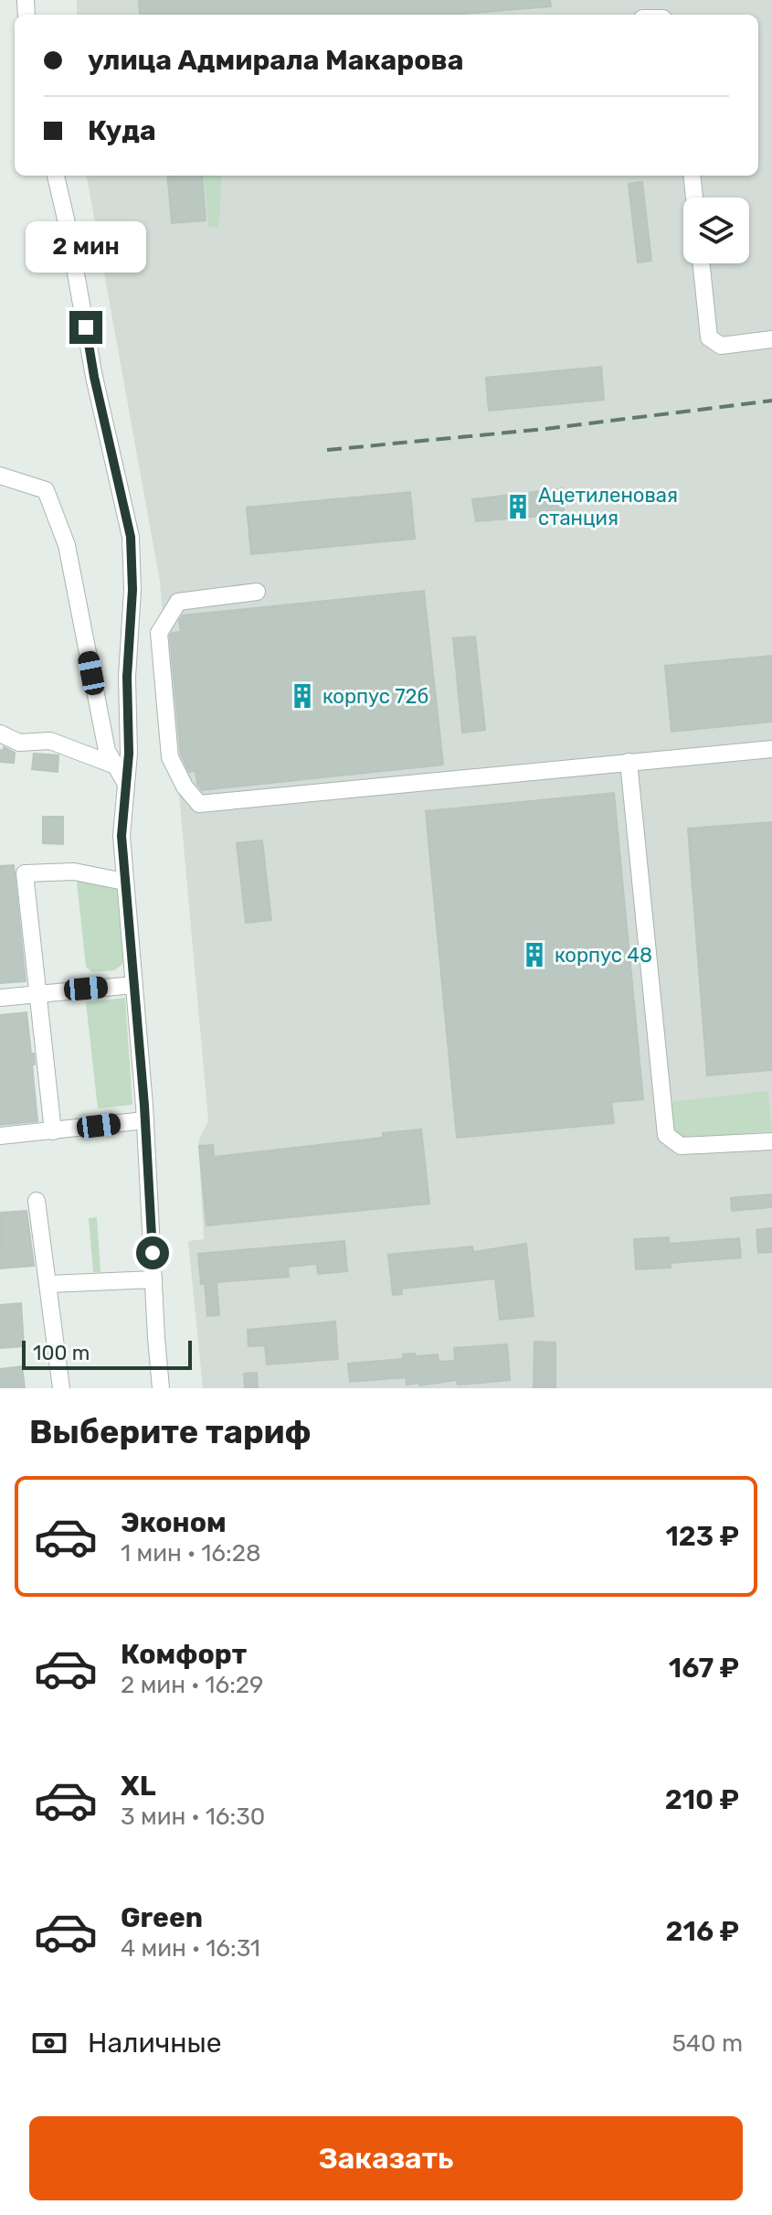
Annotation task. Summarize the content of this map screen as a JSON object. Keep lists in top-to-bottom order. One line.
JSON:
{"places":{"building":["Ацетиленовая станция","корпус 72б","корпус 48"]},"scale_bar":"100 m","page":{"banner":["улица Адмирала Макарова","Куда"],"bubble":"2 мин","scale":"100 m","heading":"Выберите тариф","list":[{"name":"Эконом","note":"1 мин · 16:28","value":"123 ₽"},{"name":"Комфорт","note":"2 мин · 16:29","value":"167 ₽"},{"name":"XL","note":"3 мин · 16:30","value":"210 ₽"},{"name":"Green","note":"4 мин · 16:31","value":"216 ₽"}],"pay":["Наличные","540 m"],"buttons":"Заказать"}}
